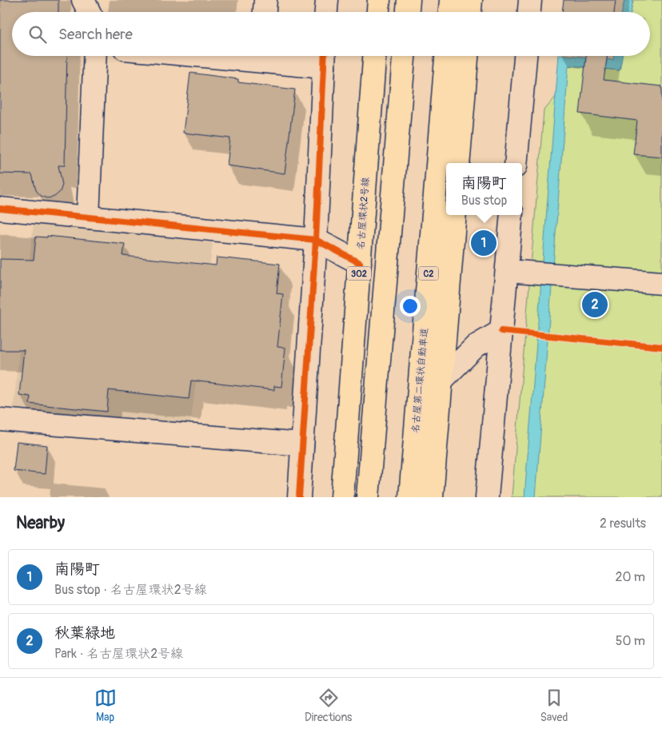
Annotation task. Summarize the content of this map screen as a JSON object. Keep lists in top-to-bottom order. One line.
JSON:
{"streets":{"highway":["名古屋環状2号線","302","C2","名古屋第二環状自動車道"]},"page":{"search":"Search here","popup":["南陽町","Bus stop"],"pins":["1","2"],"heading":["Nearby","2 results"],"list":[{"mark":"1","name":"南陽町","note":"Bus stop · 名古屋環状2号線","value":"20 m"},{"mark":"2","name":"秋葉緑地","note":"Park · 名古屋環状2号線","value":"50 m"}],"nav":["Map","Directions","Saved"]}}
